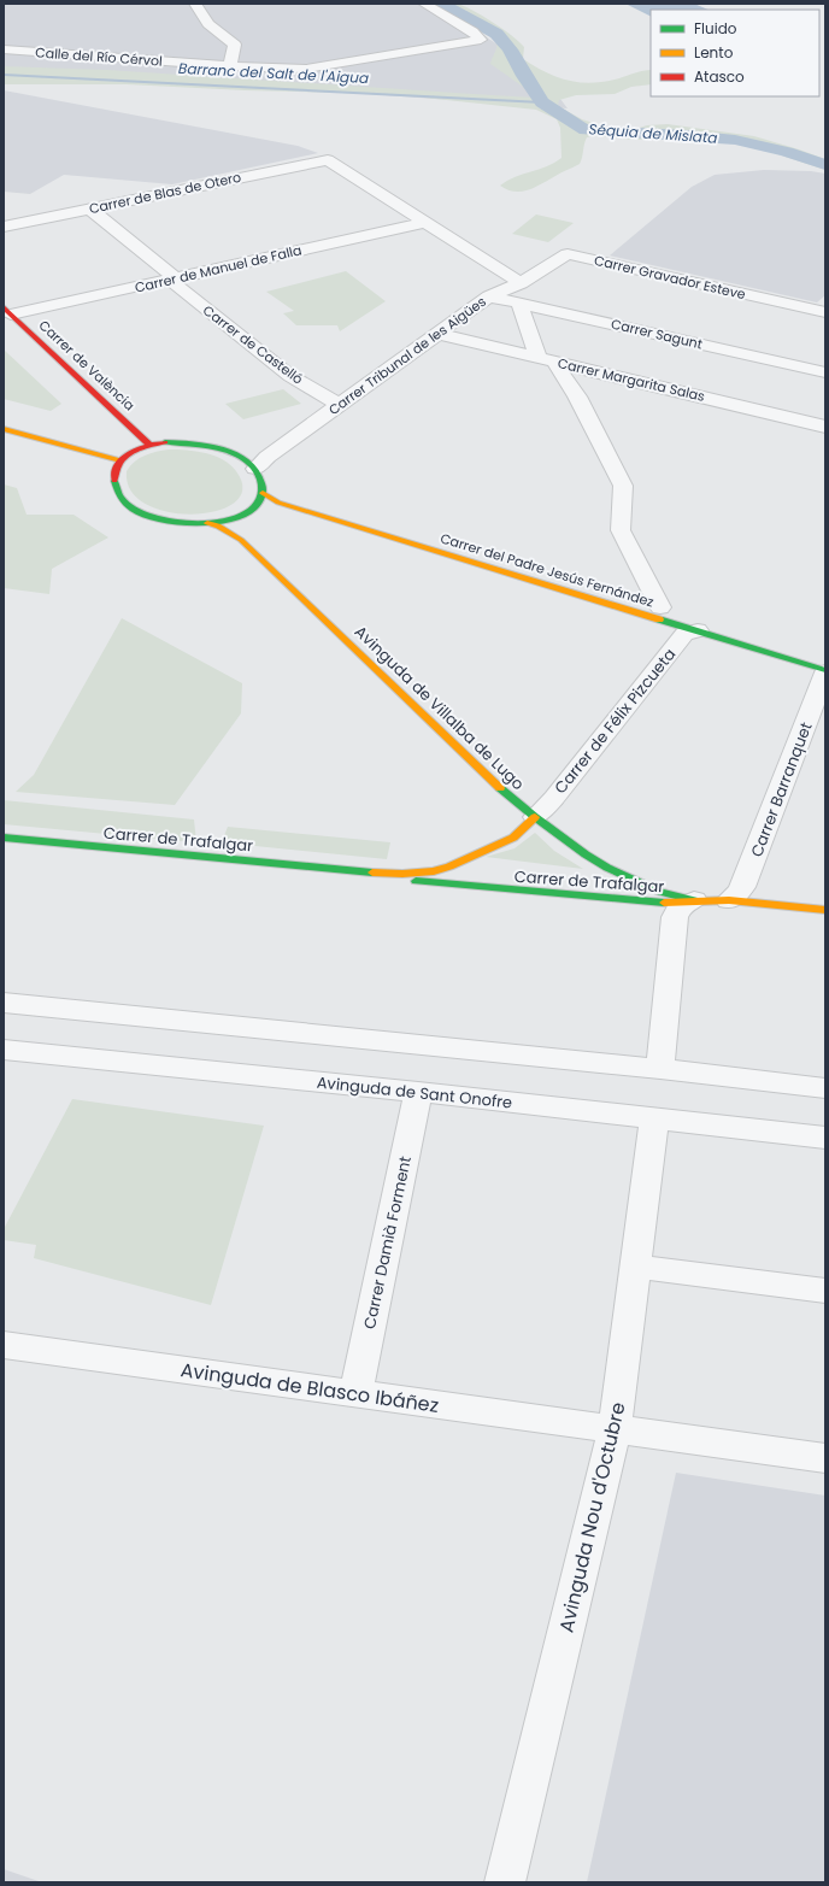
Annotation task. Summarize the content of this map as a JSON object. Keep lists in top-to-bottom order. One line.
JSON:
{"streets":{"street":["Calle del Río Cérvol","Carrer de Blas de Otero","Carrer de Manuel de Falla","Carrer Gravador Esteve","Carrer Sagunt","Carrer de Castelló","Carrer Tribunal de les Aigües","Carrer de València","Carrer Margarita Salas","Carrer del Padre Jesús Fernández","Avinguda de Villalba de Lugo","Carrer de Félix Pizcueta","Carrer Barranquet","Carrer de Trafalgar","Avinguda de Sant Onofre","Carrer Damià Forment","Avinguda de Blasco Ibáñez","Avinguda Nou d'Octubre"]},"crossings":[["Carrer de Blas de Otero","Carrer de Manuel de Falla"],["Carrer de Blas de Otero","Carrer de Castelló"],["Carrer de Manuel de Falla","Carrer de Castelló"],["Carrer de Manuel de Falla","Carrer de València"],["Carrer Gravador Esteve","Carrer Tribunal de les Aigües"],["Carrer Sagunt","Carrer Tribunal de les Aigües"],["Carrer de Castelló","Carrer Tribunal de les Aigües"],["Carrer Tribunal de les Aigües","Carrer Margarita Salas"],["Carrer del Padre Jesús Fernández","Carrer de Félix Pizcueta"],["Carrer del Padre Jesús Fernández","Carrer Barranquet"],["Avinguda de Villalba de Lugo","Carrer de Félix Pizcueta"],["Avinguda de Villalba de Lugo","Carrer de Trafalgar"],["Carrer de Félix Pizcueta","Carrer de Trafalgar"],["Carrer Barranquet","Carrer de Trafalgar"],["Avinguda de Sant Onofre","Carrer Damià Forment"],["Avinguda de Sant Onofre","Avinguda Nou d'Octubre"],["Carrer Damià Forment","Avinguda de Blasco Ibáñez"],["Avinguda de Blasco Ibáñez","Avinguda Nou d'Octubre"]],"water":["Barranc del Salt de l'Aigua","Séquia de Mislata"],"legend":["Fluido","Lento","Atasco"]}
